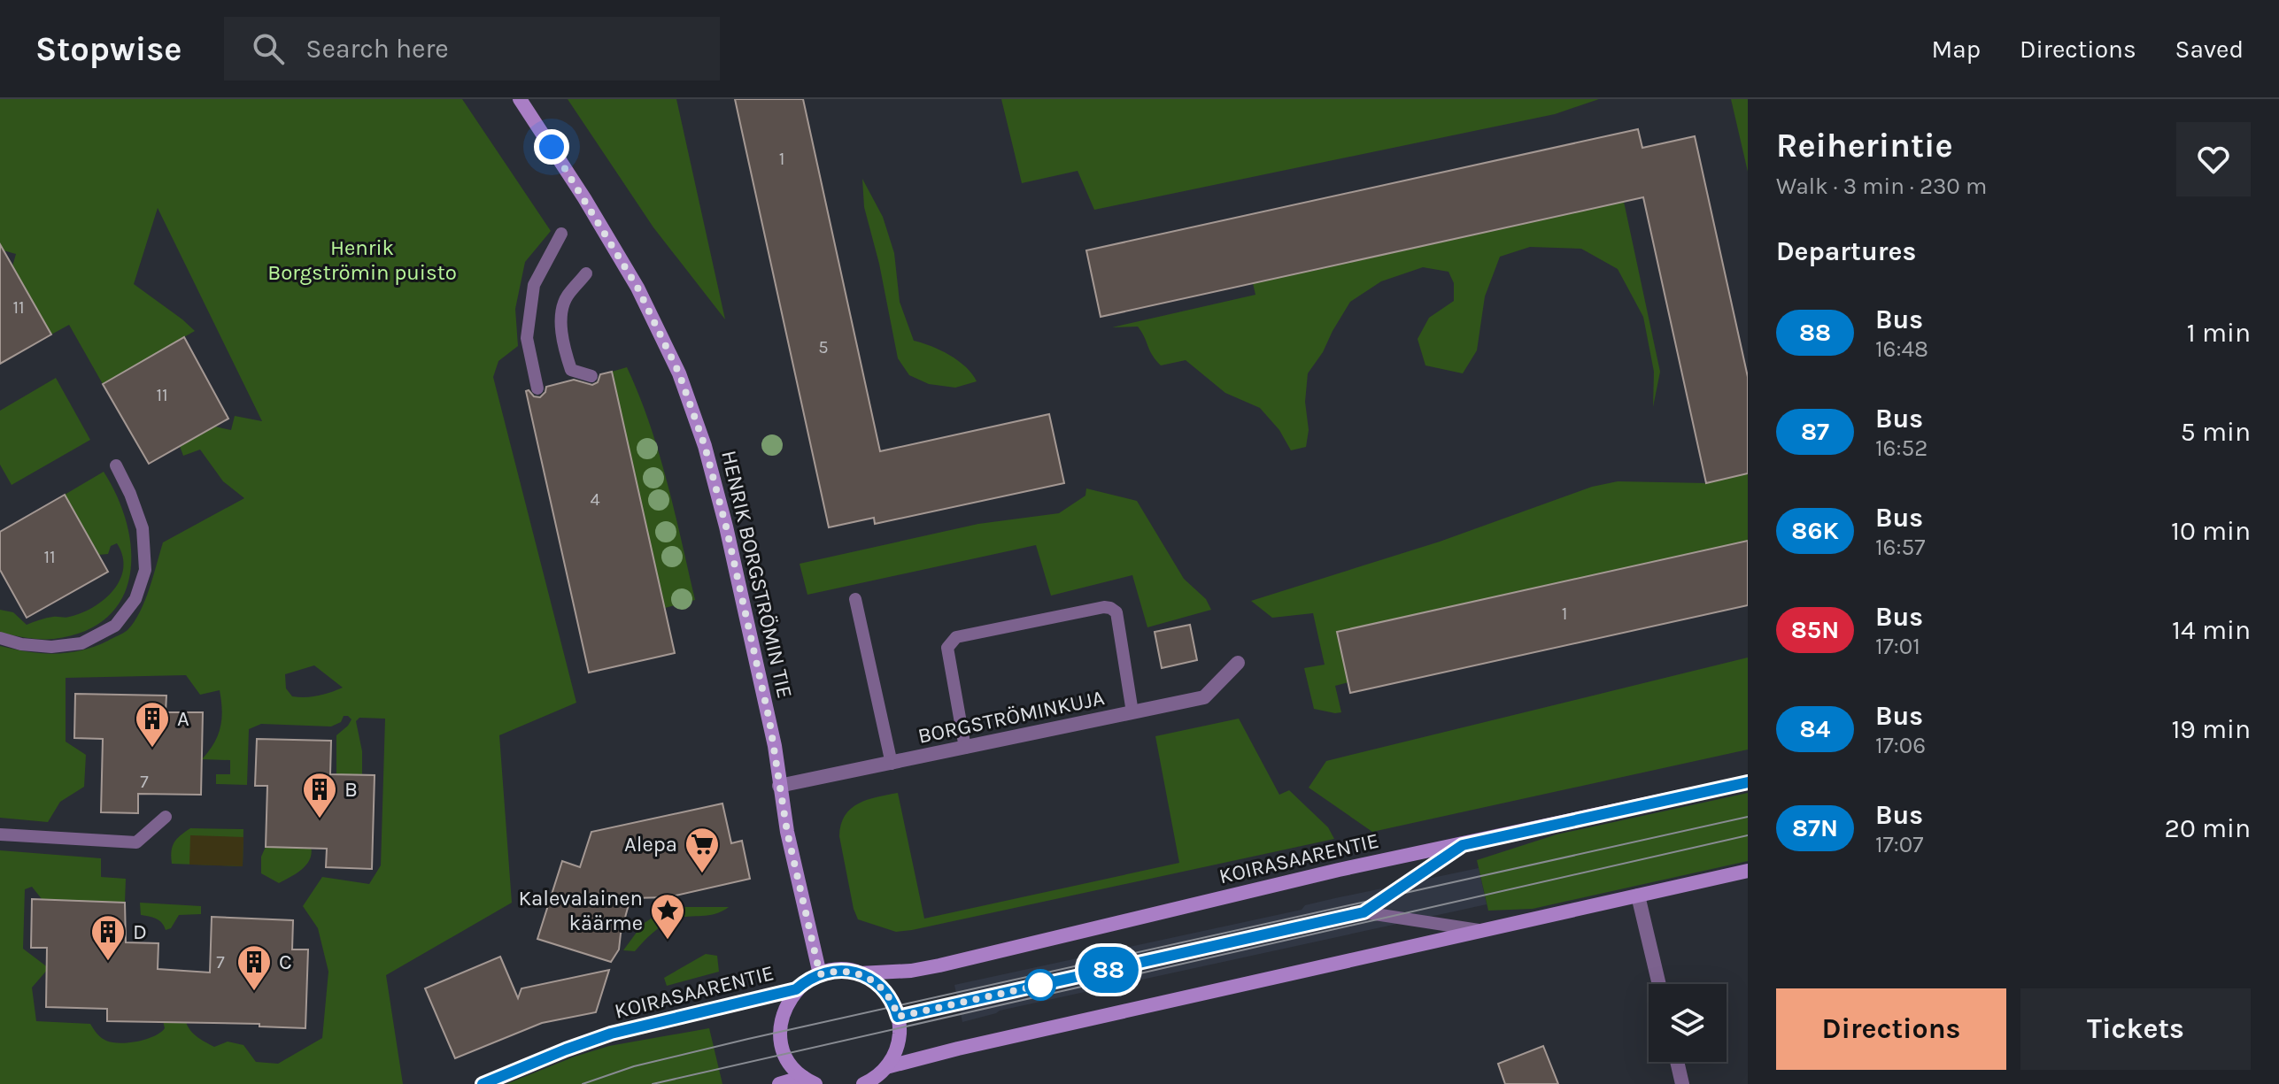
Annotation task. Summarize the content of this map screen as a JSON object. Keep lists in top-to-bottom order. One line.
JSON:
{"streets":{"main road":["HENRIK BORGSTRÖMIN TIE","KOIRASAARENTIE"],"street":["BORGSTRÖMINKUJA"]},"crossings":[["HENRIK BORGSTRÖMIN TIE","BORGSTRÖMINKUJA"],["HENRIK BORGSTRÖMIN TIE","KOIRASAARENTIE"]],"parks":["Henrik Borgströmin puisto"],"places":{"building":["A","B","D","C"],"supermarket":["Alepa"],"place":["Kalevalainen käärme"]},"lines":["bus line 88"],"house_numbers":["1","11","5","11","4","11","1","7","7"],"page":{"header":"Stopwise","search":"Search here","nav":["Map","Directions","Saved"],"on_map":"88","heading":[["Reiherintie","Walk · 3 min · 230 m"],"Departures"],"list":[{"mark":"88","name":"Bus","note":"16:48","value":"1 min"},{"mark":"87","name":"Bus","note":"16:52","value":"5 min"},{"mark":"86K","name":"Bus","note":"16:57","value":"10 min"},{"mark":"85N","name":"Bus","note":"17:01","value":"14 min"},{"mark":"84","name":"Bus","note":"17:06","value":"19 min"},{"mark":"87N","name":"Bus","note":"17:07","value":"20 min"}],"buttons":["Directions","Tickets"]}}
